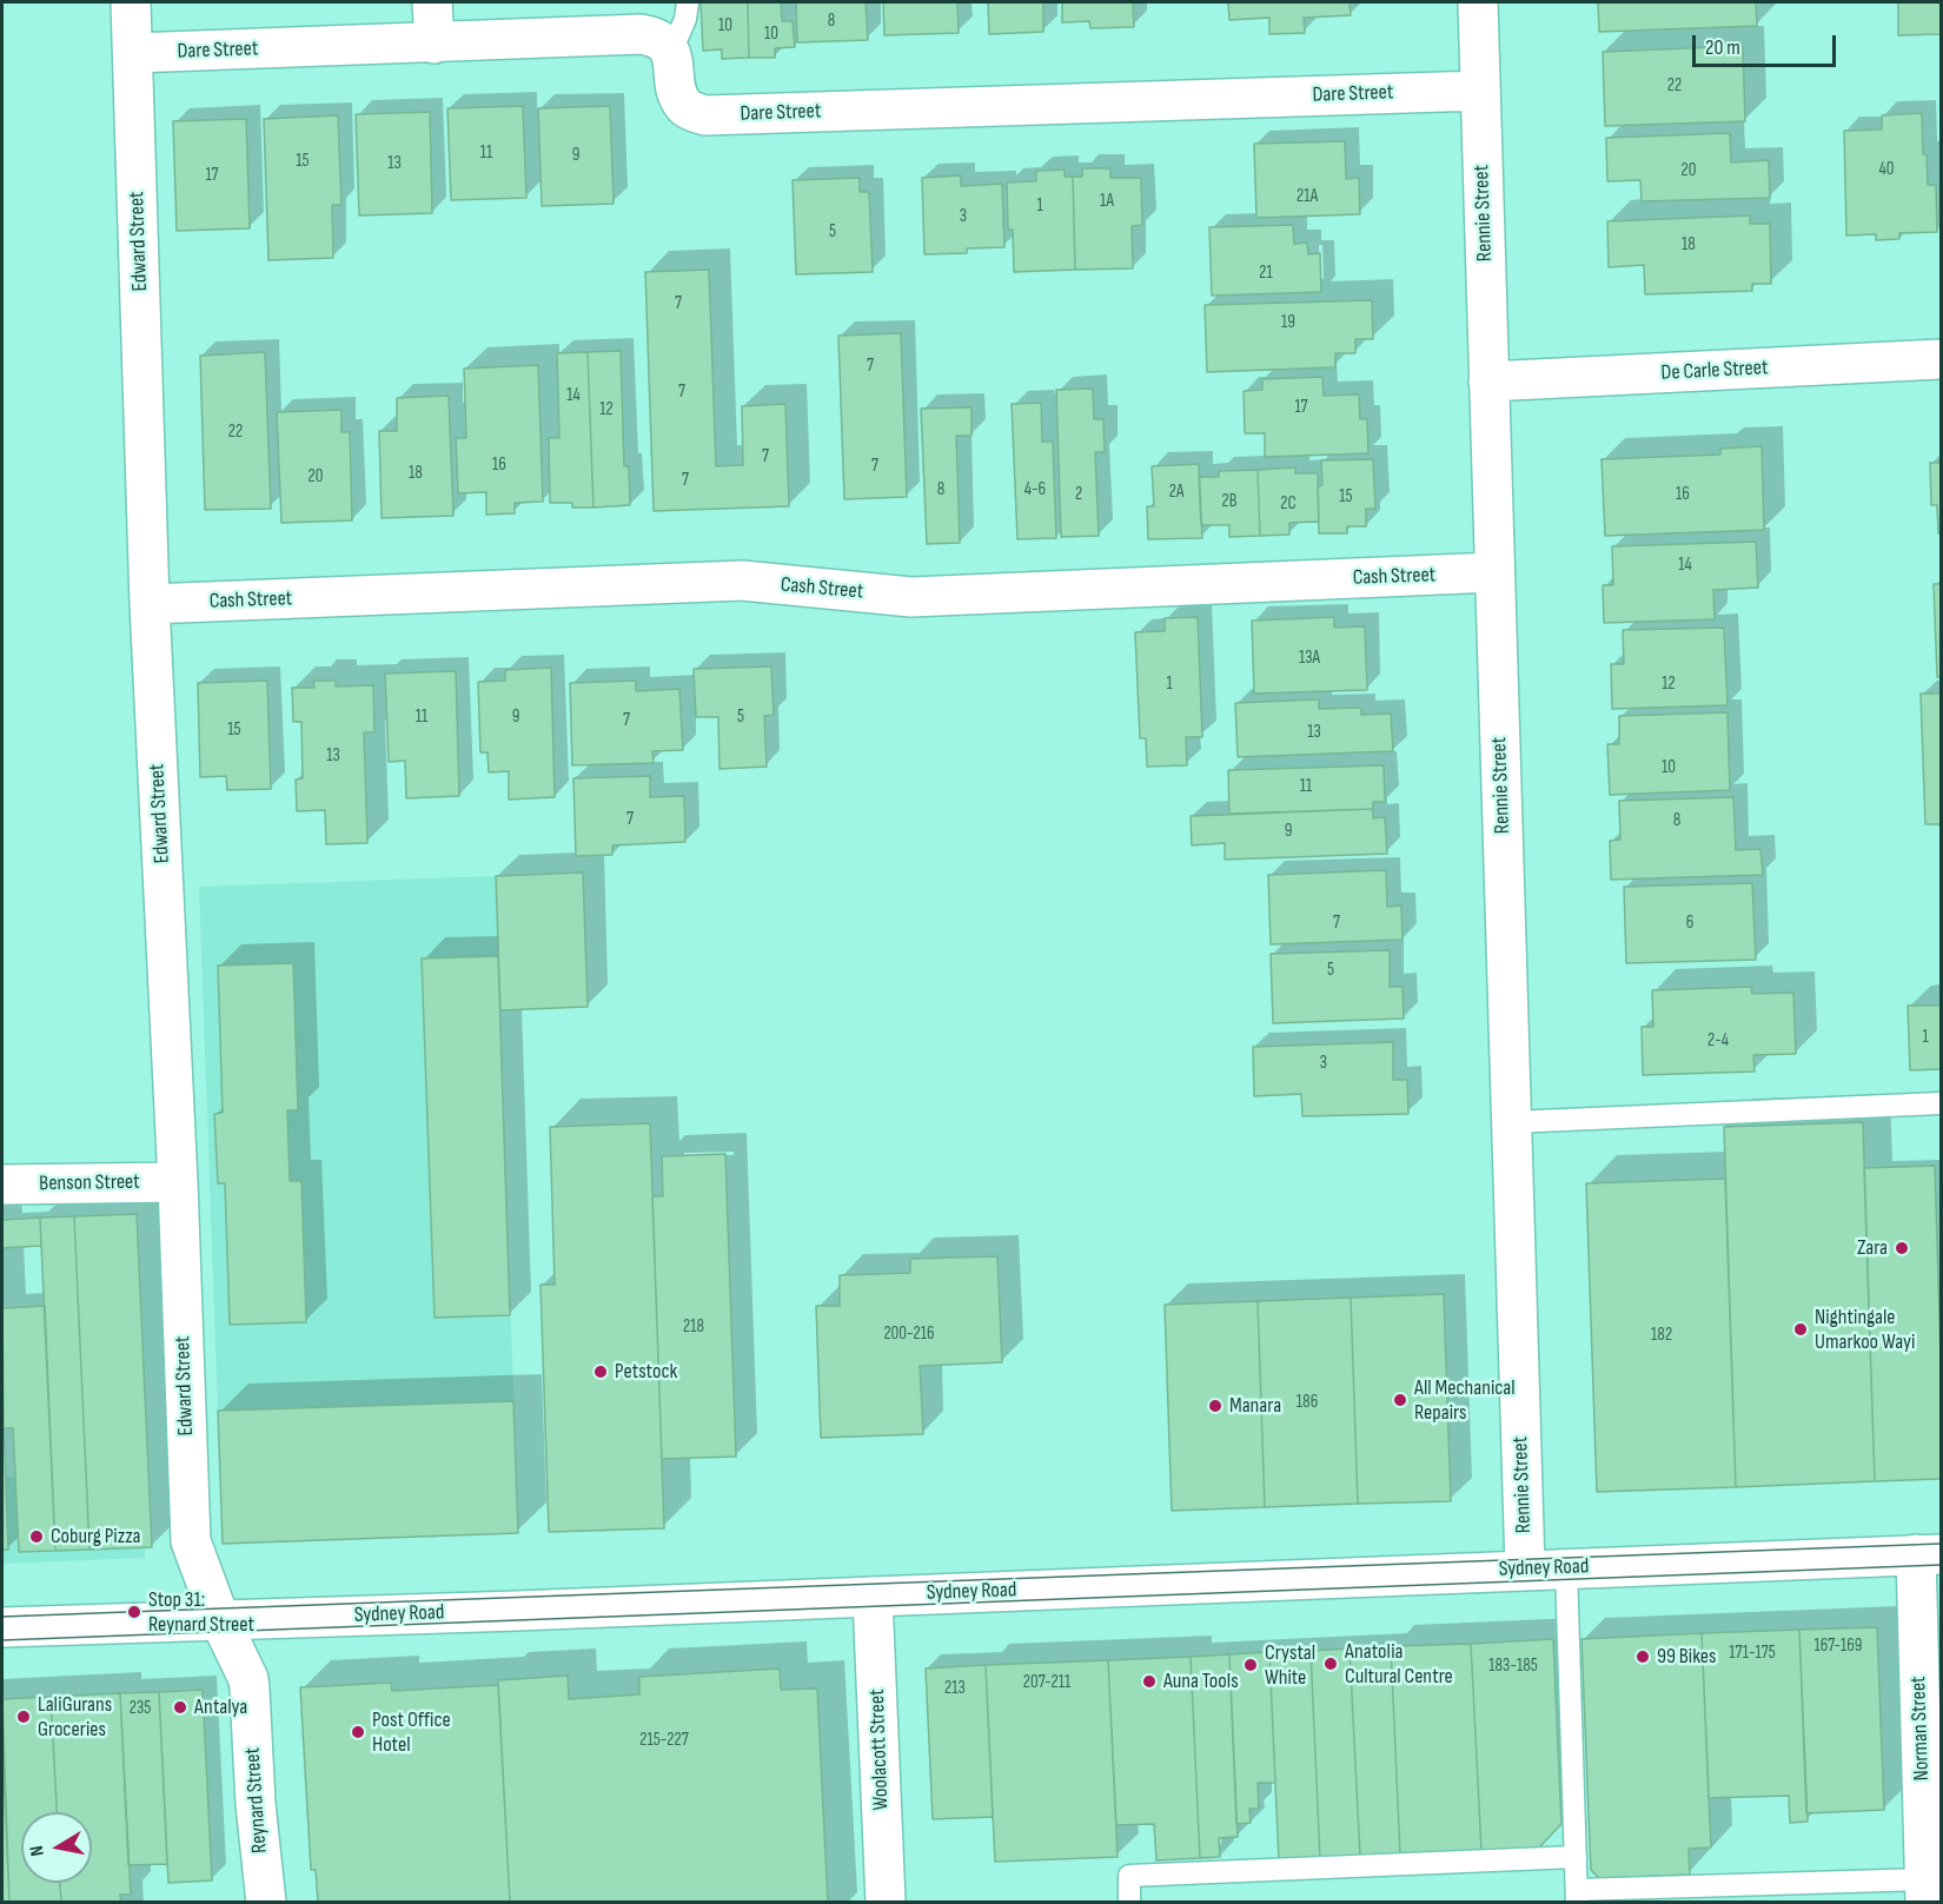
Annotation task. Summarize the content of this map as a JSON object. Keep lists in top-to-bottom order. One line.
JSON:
{"streets":{"main road":["Dare Street","Rennie Street","Edward Street","De Carle Street","Cash Street","Benson Street","Sydney Road","Norman Street","Woolacott Street","Reynard Street"]},"crossings":[["Dare Street","Rennie Street"],["Dare Street","Edward Street"],["Rennie Street","De Carle Street"],["Rennie Street","Cash Street"],["Rennie Street","Sydney Road"],["Edward Street","Cash Street"],["Edward Street","Benson Street"],["Edward Street","Sydney Road"],["Edward Street","Reynard Street"],["Sydney Road","Norman Street"],["Sydney Road","Woolacott Street"],["Sydney Road","Reynard Street"]],"places":["Zara","Nightingale Umarkoo Wayi","Petstock","All Mechanical Repairs","Manara","Coburg Pizza","Stop 31: Reynard Street","99 Bikes","Anatolia Cultural Centre","Crystal White","Auna Tools","Antalya","LaliGurans Groceries","Post Office Hotel"],"house_numbers":["8","10","10","22","11","9","15","13","40","20","17","21A","1A","1","3","5","18","21","7","19","7","7","14","17","12","22","7","16","7","18","20","7","8","4-6","2A","2","16","15","2B","2C","14","13A","1","12","11","9","5","7","15","13","13","10","11","7","8","9","7","6","5","1","2-4","3","218","200-216","182","186","167-169","171-175","183-185","207-211","213","235","215-227"],"scale_bar":"20 m","north":"left"}
